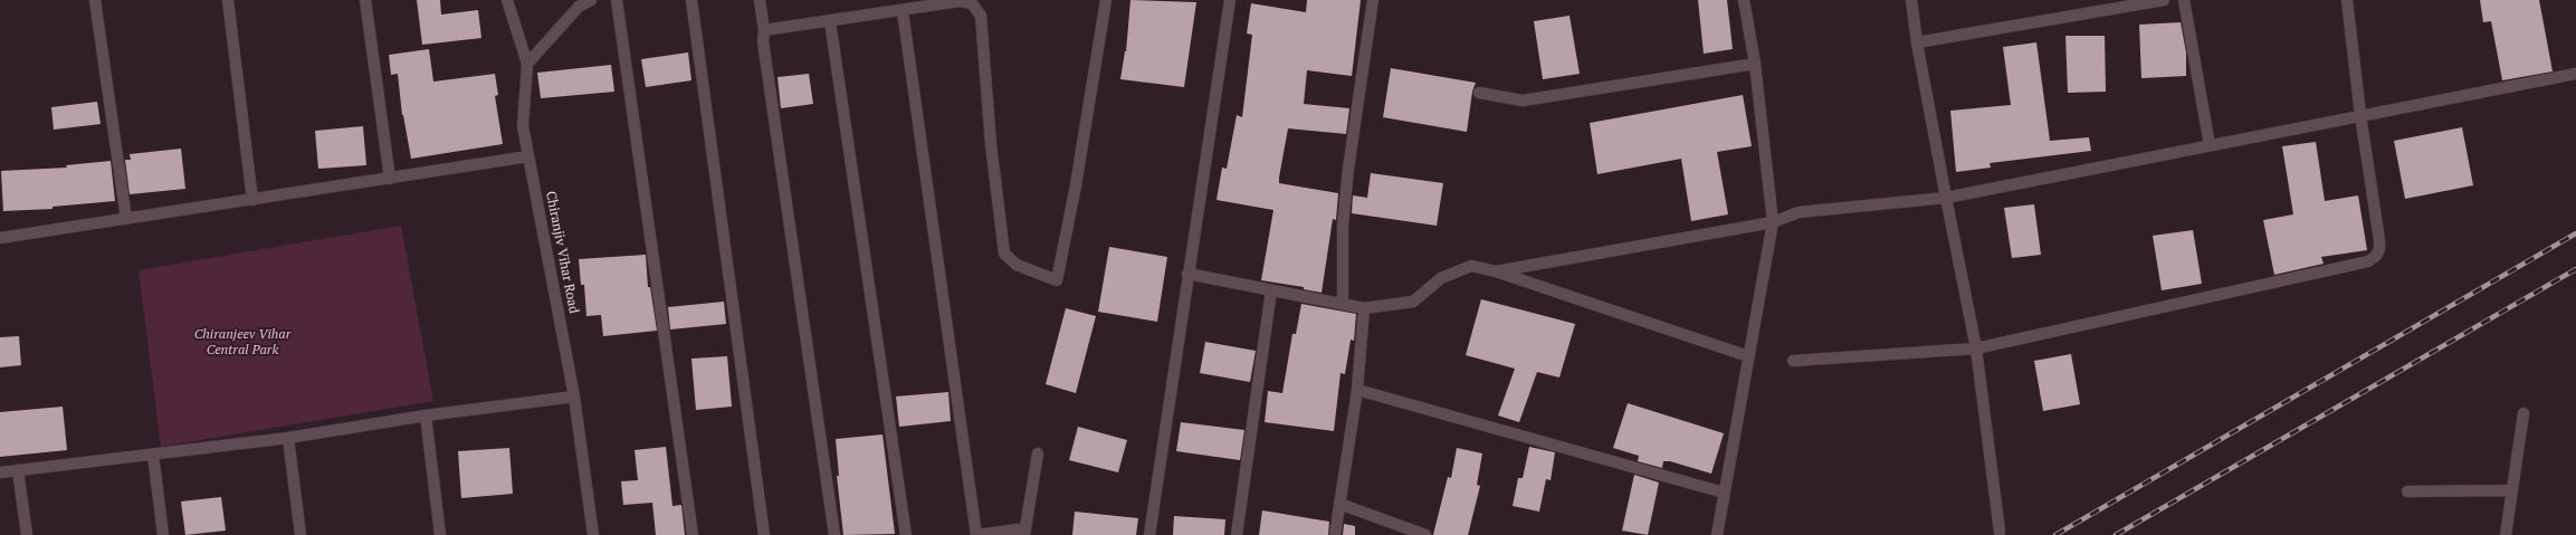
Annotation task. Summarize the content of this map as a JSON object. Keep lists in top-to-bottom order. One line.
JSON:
{"streets":{"street":["Chiranjiv Vihar Road"]},"parks":["Chiranjeev Vihar Central Park"]}
